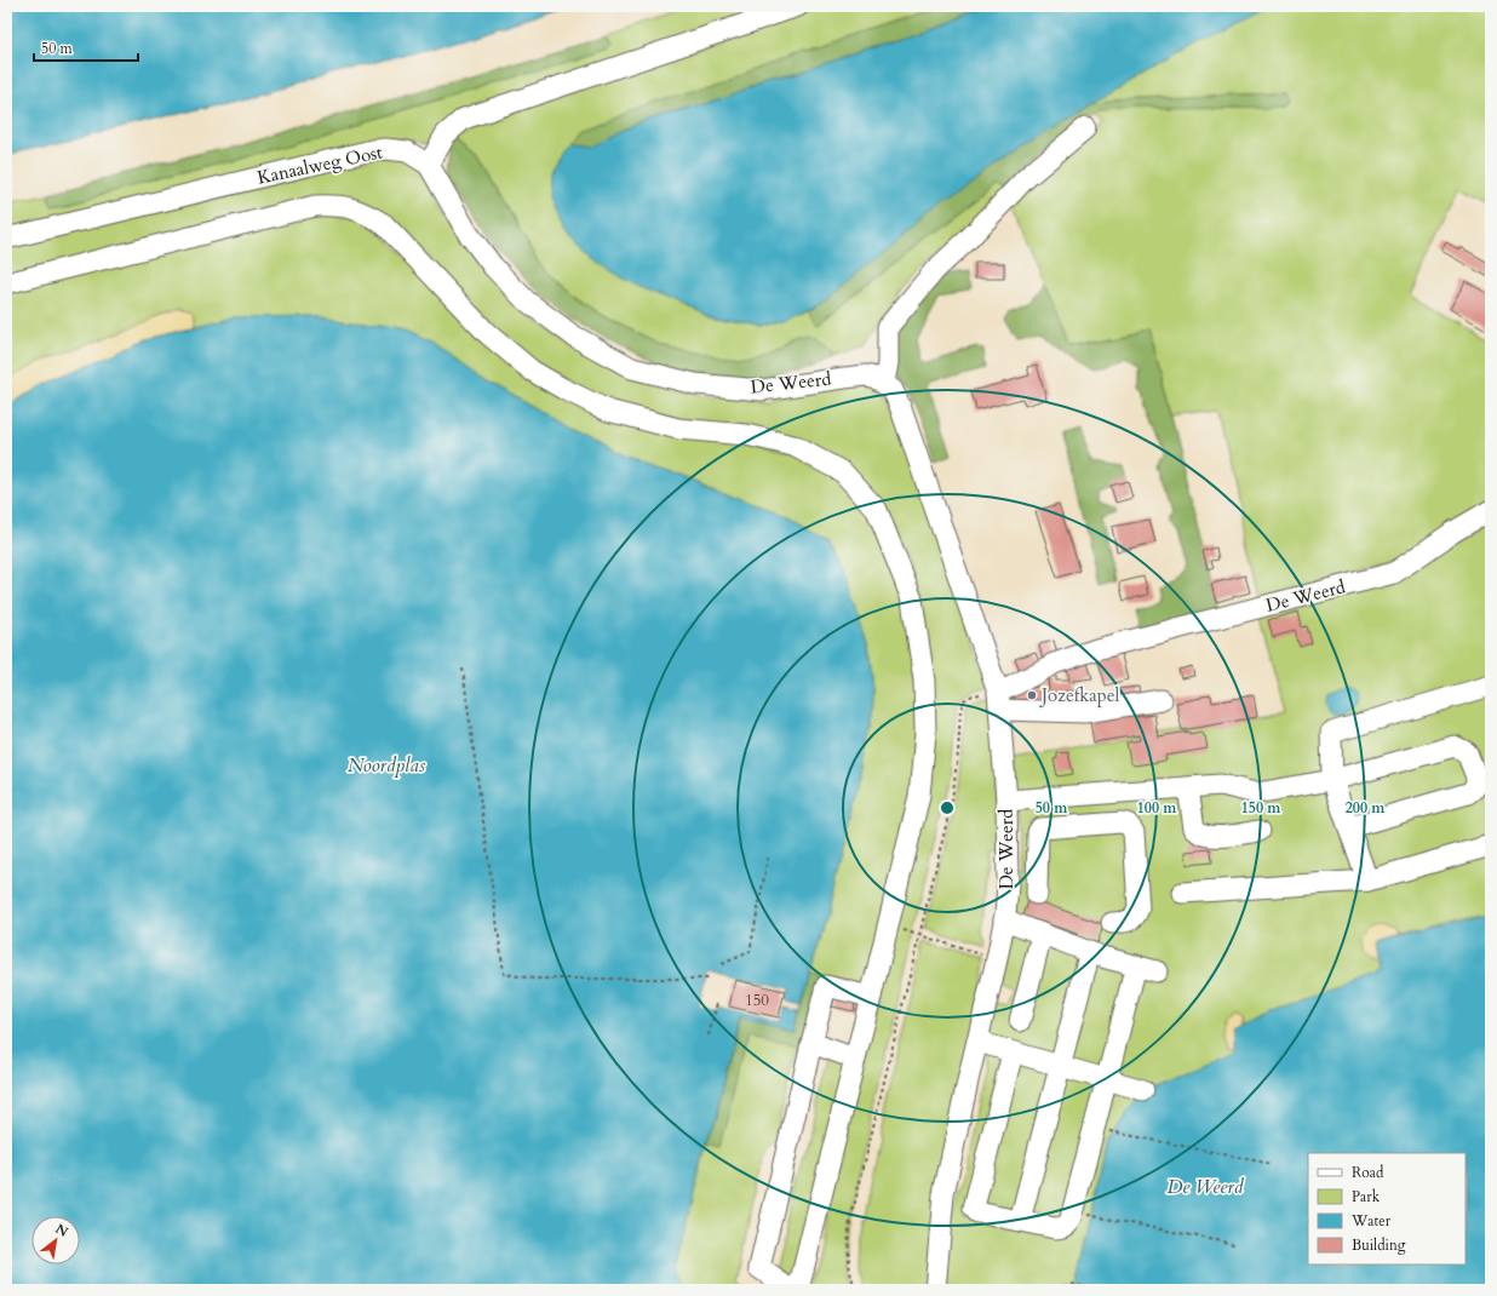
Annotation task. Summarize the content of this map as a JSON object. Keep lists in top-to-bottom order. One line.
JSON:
{"streets":{"street":["Kanaalweg Oost","De Weerd"]},"crossings":[["Kanaalweg Oost","De Weerd"]],"water":["Noordplas","De Weerd"],"places":["Jozefkapel"],"house_numbers":["150"],"legend":["Road","Park","Water","Building"],"scale_bar":"50 m","north":"top right","rings":["50 m","100 m","150 m","200 m"]}
